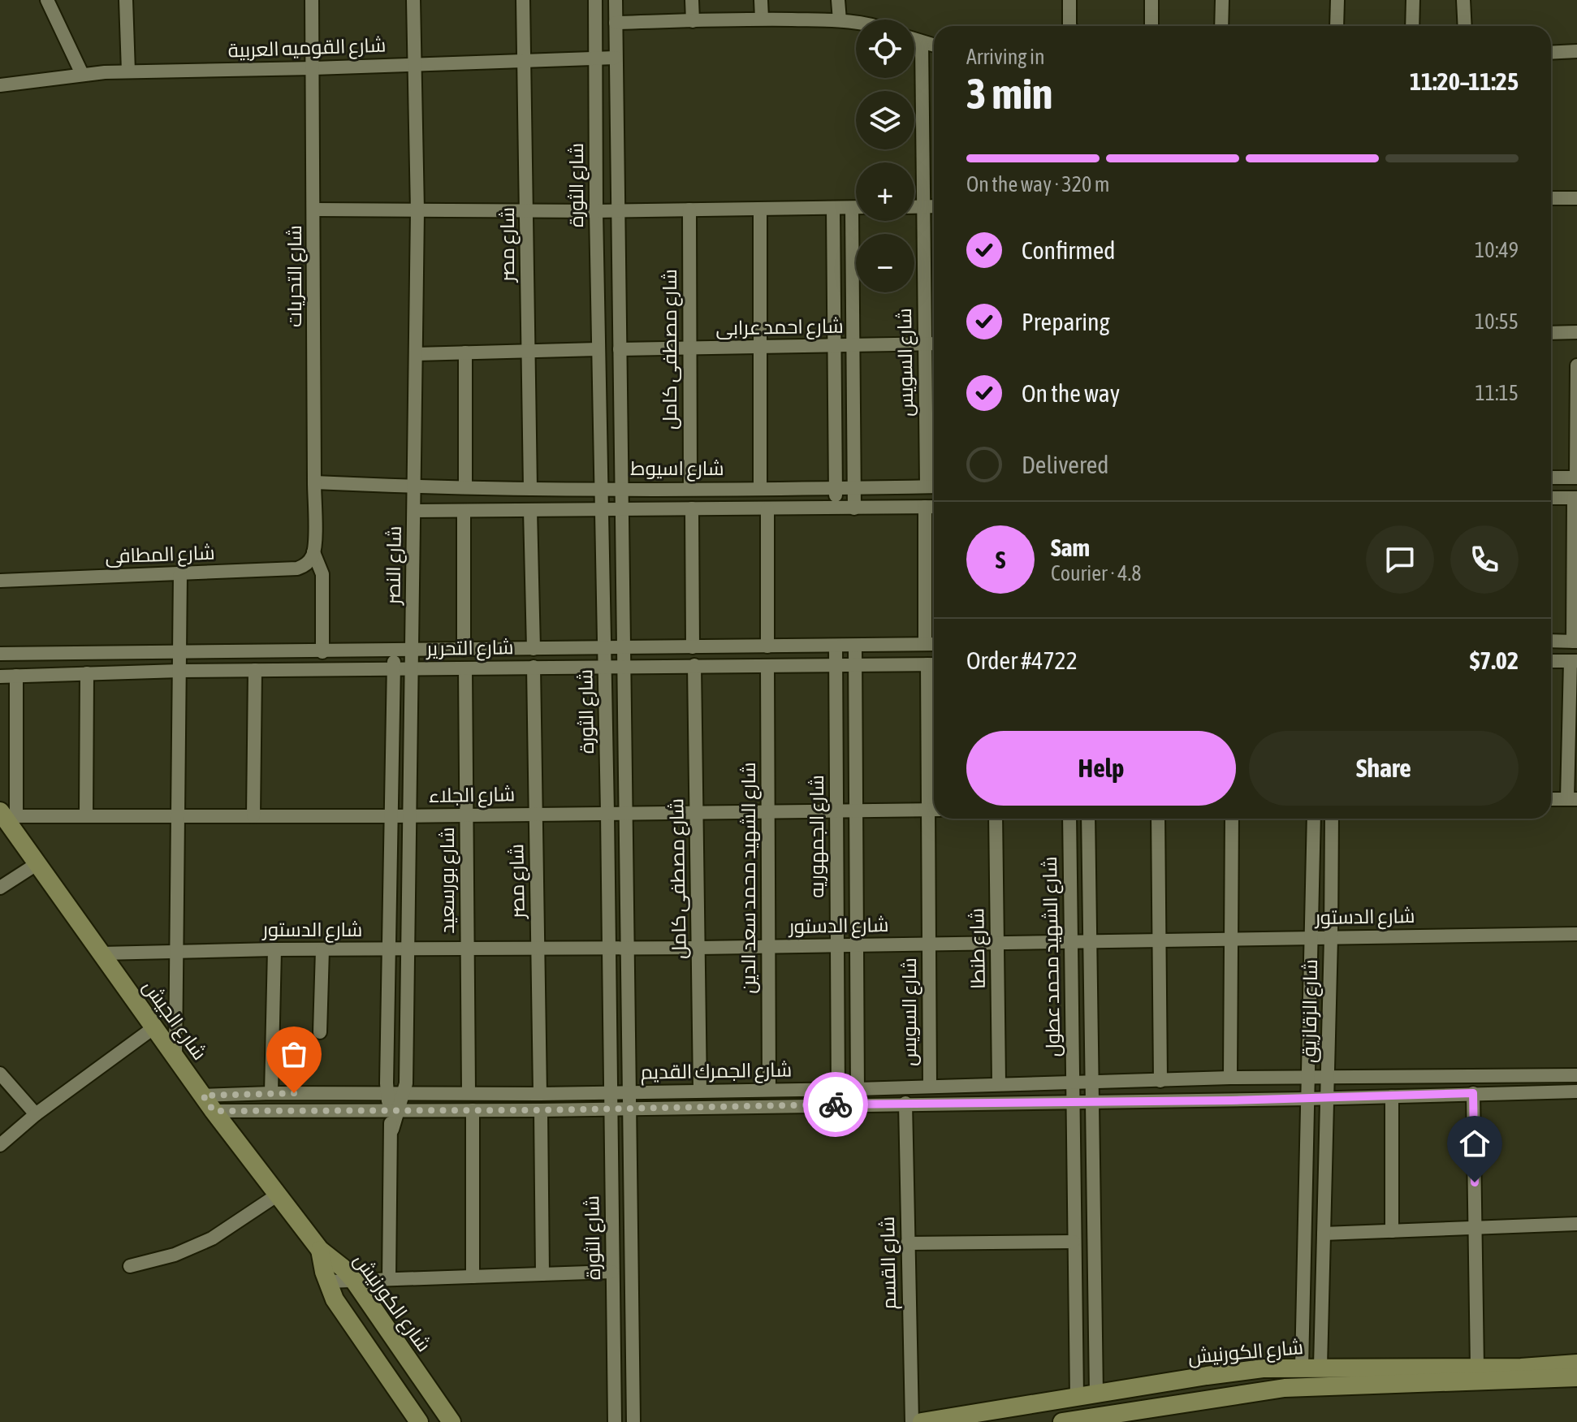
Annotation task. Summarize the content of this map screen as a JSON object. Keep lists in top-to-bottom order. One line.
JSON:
{"streets":{"main road":["شارع الجيش","شارع الكورنيش"],"street":["شارع القوميه العربية","شارع الثورة","شارع مصر","شارع التحريات","شارع احمد عرابى","شارع مصطفى كامل","شارع السويس","شارع اسيوط","شارع المطافى","شارع النصر","شارع التحرير","شارع الجلاء","شارع الجمهوريه","شارع الشهيد محمد سعد الدين","شارع بورسعيد","شارع الدستور","شارع طنطا","شارع الشهيد محمد عطول","شارع الزقازيق","شارع الجمرك القديم","شارع القسم"]},"crossings":[["شارع القوميه العربية","شارع الثورة"],["شارع القوميه العربية","شارع مصر"],["شارع القوميه العربية","شارع التحريات"],["شارع القوميه العربية","شارع النصر"],["شارع الثورة","شارع احمد عرابى"],["شارع الثورة","شارع اسيوط"],["شارع الثورة","شارع التحرير"],["شارع الثورة","شارع الجلاء"],["شارع الثورة","شارع الدستور"],["شارع الثورة","شارع الجمرك القديم"],["شارع مصر","شارع اسيوط"],["شارع مصر","شارع التحرير"],["شارع مصر","شارع الجلاء"],["شارع مصر","شارع الدستور"],["شارع مصر","شارع الجمرك القديم"],["شارع التحريات","شارع اسيوط"],["شارع التحريات","شارع المطافى"],["شارع التحريات","شارع التحرير"],["شارع احمد عرابى","شارع مصطفى كامل"],["شارع احمد عرابى","شارع السويس"],["شارع مصطفى كامل","شارع اسيوط"],["شارع مصطفى كامل","شارع التحرير"],["شارع مصطفى كامل","شارع الجلاء"],["شارع مصطفى كامل","شارع الدستور"],["شارع مصطفى كامل","شارع الجمرك القديم"],["شارع السويس","شارع اسيوط"],["شارع السويس","شارع التحرير"],["شارع السويس","شارع الجلاء"],["شارع السويس","شارع الدستور"],["شارع السويس","شارع الجمرك القديم"],["شارع اسيوط","شارع النصر"],["شارع النصر","شارع التحرير"],["شارع النصر","شارع الجلاء"],["شارع النصر","شارع الدستور"],["شارع النصر","شارع الجمرك القديم"],["شارع التحرير","شارع الجمهوريه"],["شارع التحرير","شارع الشهيد محمد سعد الدين"],["شارع التحرير","شارع بورسعيد"],["شارع الجلاء","شارع الجمهوريه"],["شارع الجلاء","شارع الشهيد محمد سعد الدين"],["شارع الجلاء","شارع بورسعيد"],["شارع الجلاء","شارع الجيش"],["شارع الجمهوريه","شارع الدستور"],["شارع الجمهوريه","شارع الجمرك القديم"],["شارع الشهيد محمد سعد الدين","شارع الدستور"],["شارع الشهيد محمد سعد الدين","شارع الجمرك القديم"],["شارع بورسعيد","شارع الدستور"],["شارع بورسعيد","شارع الجمرك القديم"],["شارع الدستور","شارع طنطا"],["شارع الدستور","شارع الشهيد محمد عطول"],["شارع الدستور","شارع الزقازيق"],["شارع الدستور","شارع الجيش"],["شارع طنطا","شارع الجمرك القديم"],["شارع الشهيد محمد عطول","شارع الجمرك القديم"],["شارع الشهيد محمد عطول","شارع الكورنيش"],["شارع الزقازيق","شارع الجمرك القديم"],["شارع الزقازيق","شارع الكورنيش"],["شارع الجيش","شارع الجمرك القديم"],["شارع الجيش","شارع الكورنيش"],["شارع الجمرك القديم","شارع القسم"]],"page":{"map_buttons":["+","−"],"heading":["3 min","Arriving in","11:20–11:25"],"panel":["Sam","Courier · 4.8","Order #4722","$7.02"],"bar":"On the way · 320 m","list":[["Confirmed","10:49"],["Preparing","10:55"],["On the way","11:15"],"Delivered"],"round":"S","buttons":["Help","Share"]}}
